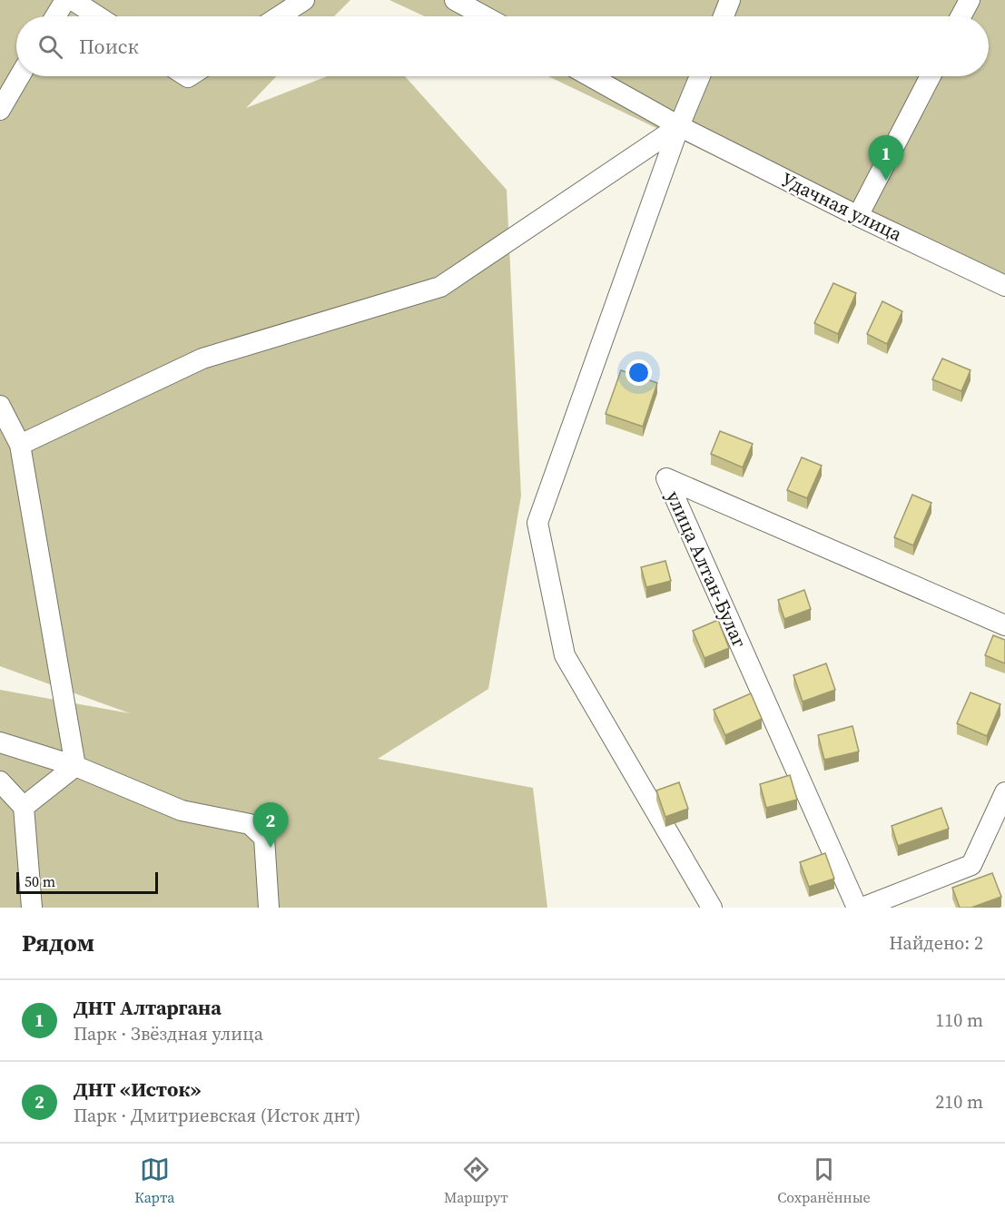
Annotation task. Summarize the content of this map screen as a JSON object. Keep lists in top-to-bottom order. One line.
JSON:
{"streets":{"street":["Удачная улица","улица Алтан-Булаг"]},"scale_bar":"50 m","page":{"search":"Поиск","pins":["1","2"],"scale":"50 m","heading":["Рядом","Найдено: 2"],"list":[{"mark":"1","name":"ДНТ Алтаргана","note":"Парк · Звёздная улица","value":"110 m"},{"mark":"2","name":"ДНТ «Исток»","note":"Парк · Дмитриевская (Исток днт)","value":"210 m"}],"nav":["Карта","Маршрут","Сохранённые"]}}
